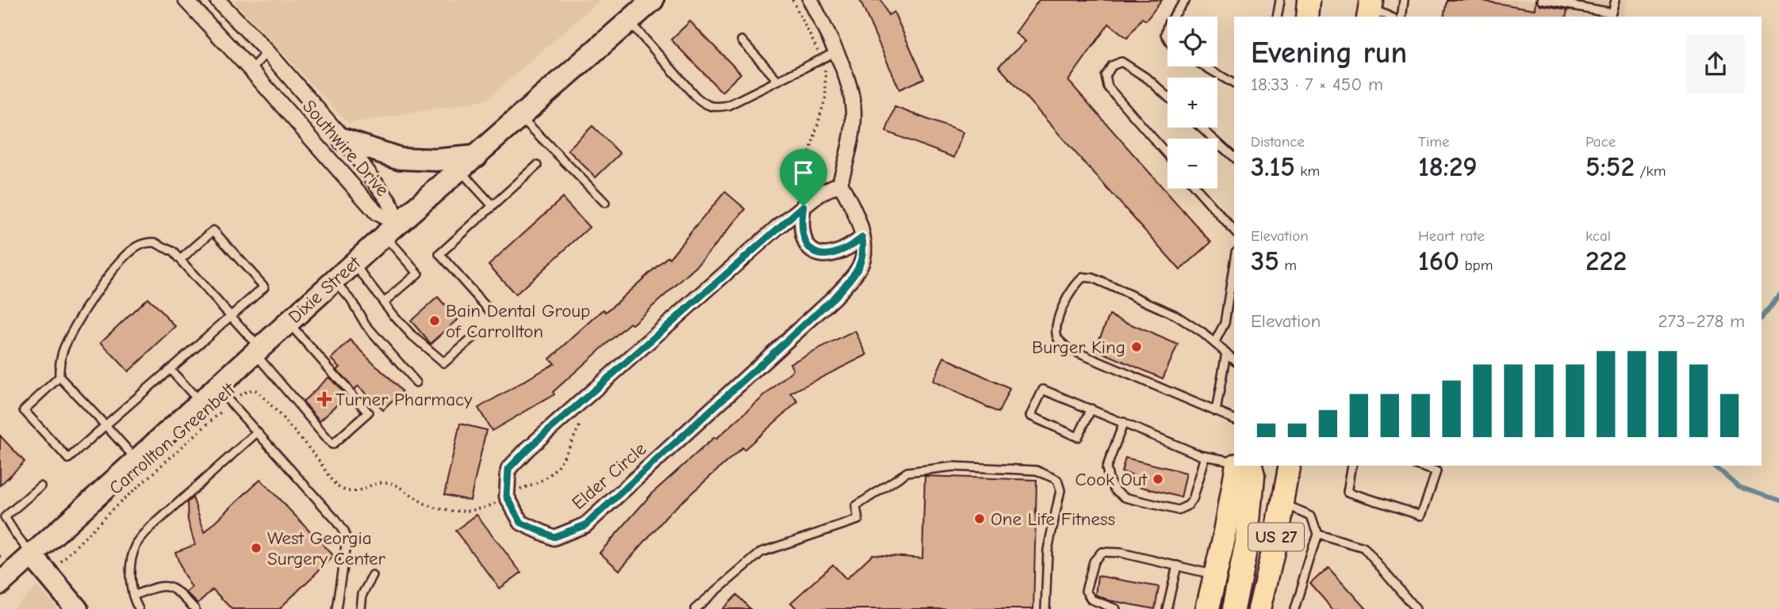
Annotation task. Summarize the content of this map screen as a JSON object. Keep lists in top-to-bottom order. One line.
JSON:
{"streets":{"main road":["US 27"],"street":["Southwire Drive","Dixie Street","Elder Circle"],"path":["Carrollton Greenbelt"]},"crossings":[["Southwire Drive","Dixie Street"],["Dixie Street","Carrollton Greenbelt"],["Carrollton Greenbelt","Elder Circle"]],"places":{"other":["Bain Dental Group of Carrollton","Burger King","Cook Out","One Life Fitness","West Georgia Surgery Center"],"health":["Turner Pharmacy"]},"page":{"map_buttons":["+","−"],"heading":["Evening run","18:33 · 7 × 450 m"],"stats":[["Distance","3.15 km"],["Time","18:29"],["Pace","5:52 /km"],["Elevation","35 m"],["Heart rate","160 bpm"],["kcal","222"]],"chart":["Elevation","273–278 m"]}}
